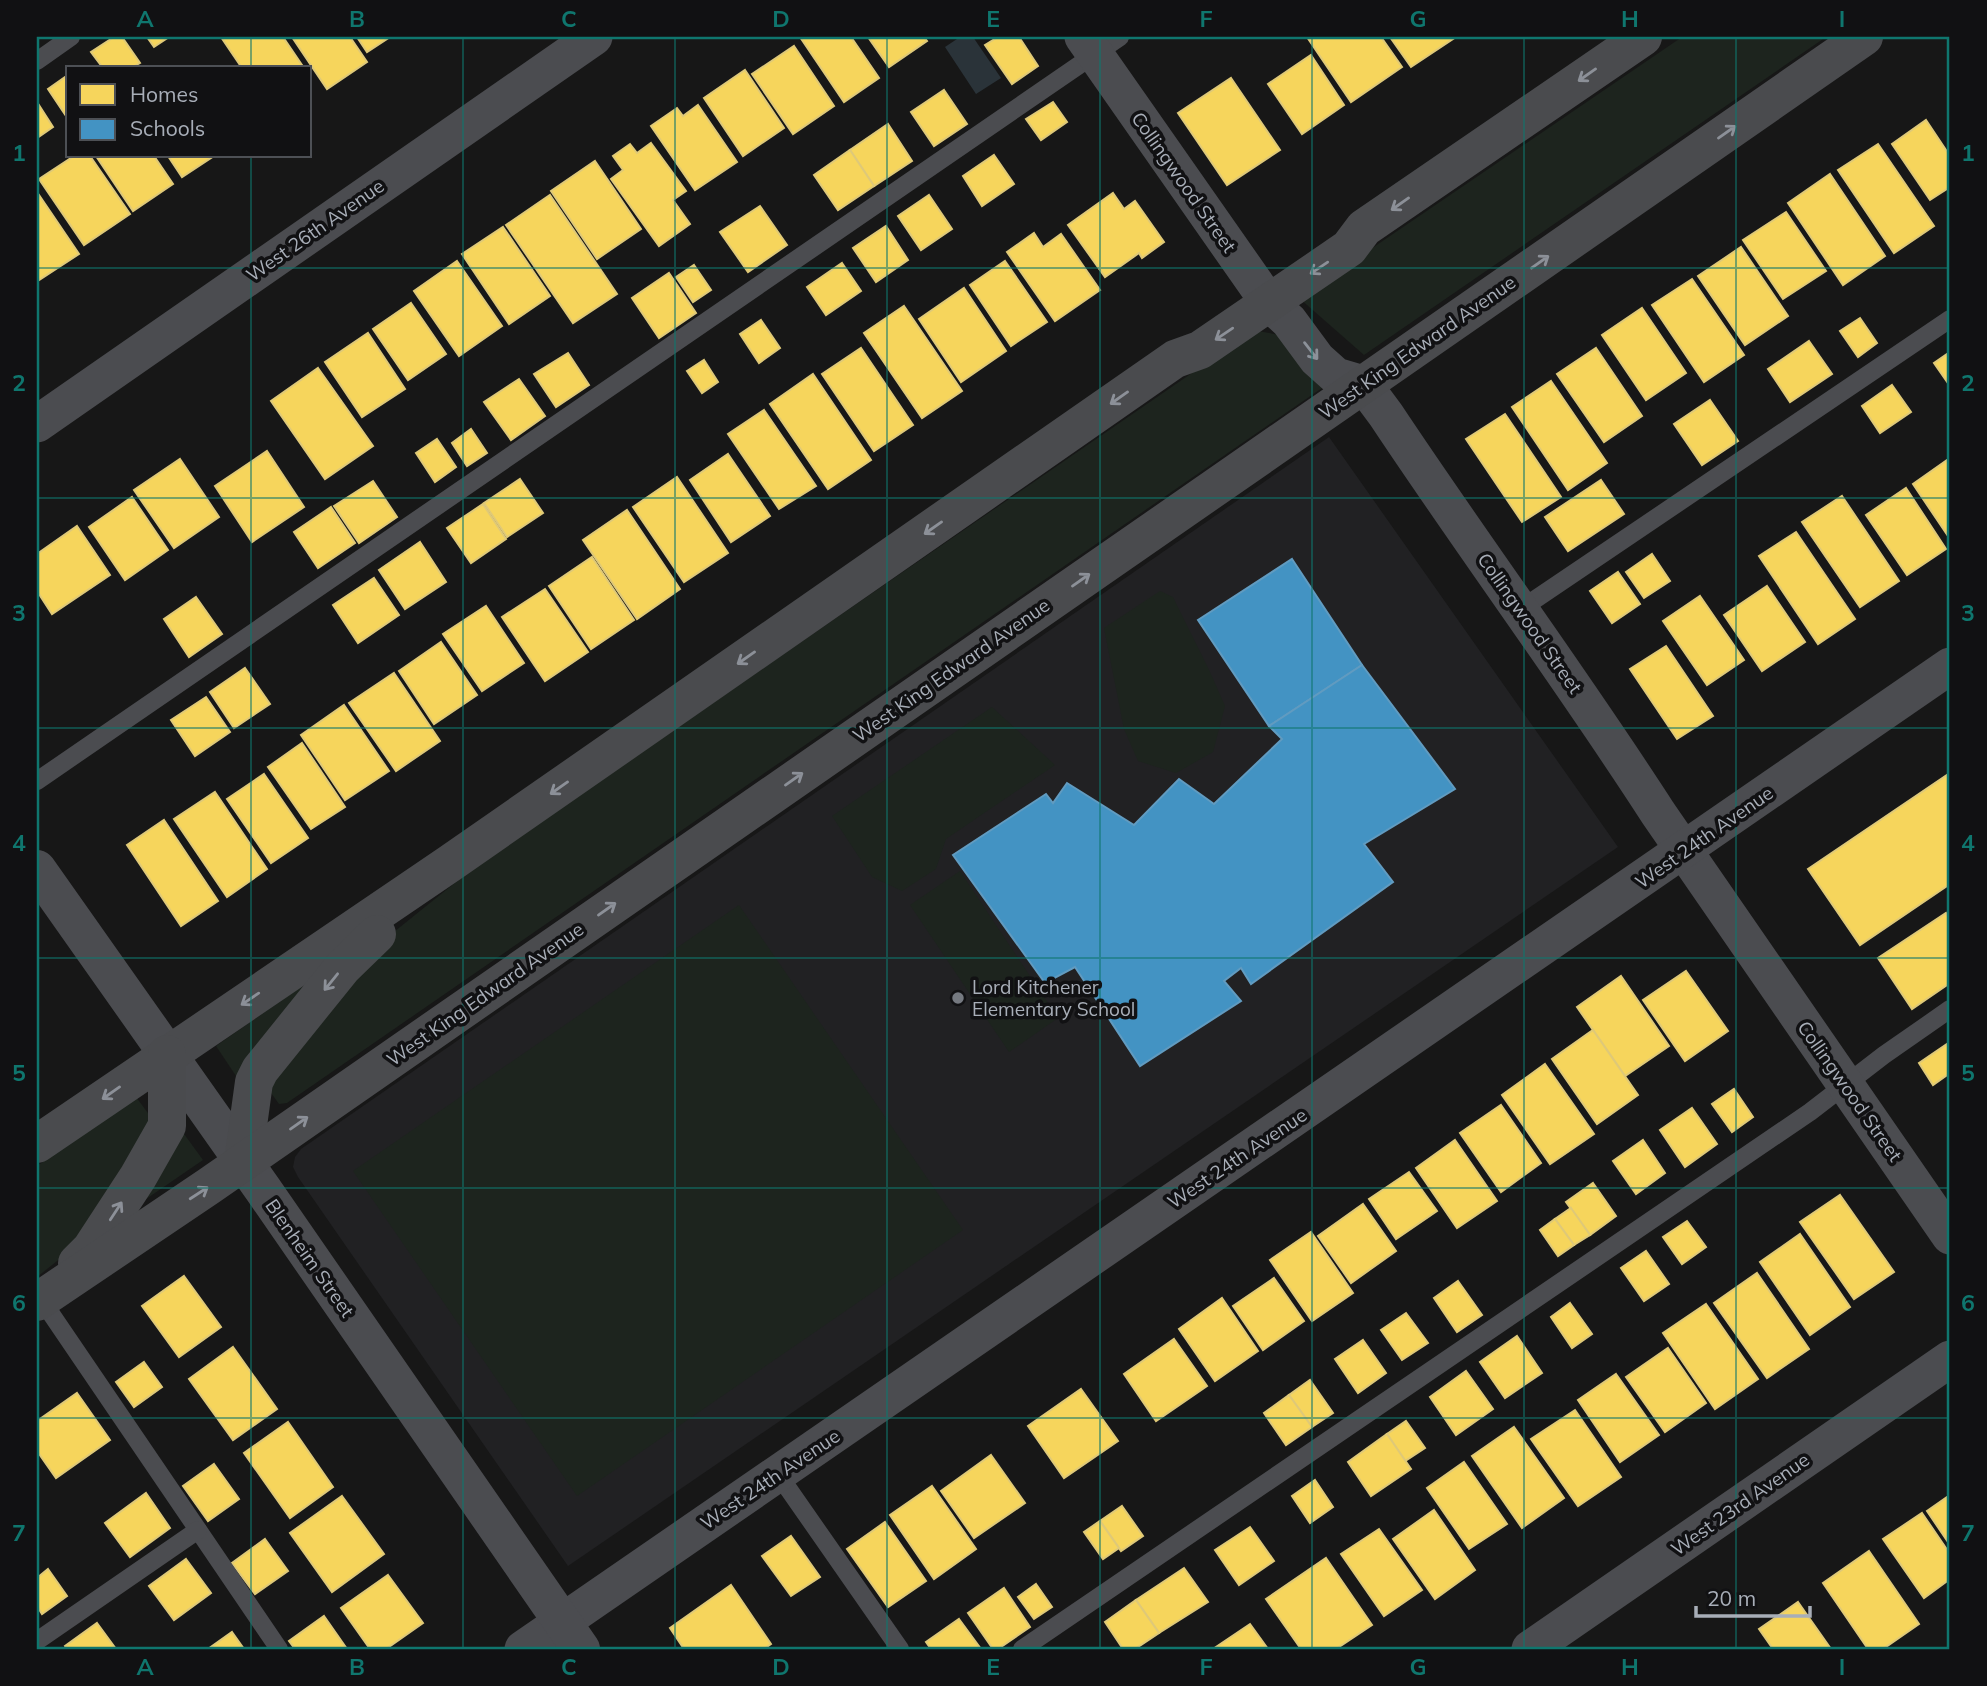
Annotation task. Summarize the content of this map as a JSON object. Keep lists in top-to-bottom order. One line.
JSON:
{"streets":{"main road":["West King Edward Avenue"],"street":["Collingwood Street","West 26th Avenue","West 24th Avenue","Blenheim Street","West 23rd Avenue"]},"crossings":[["Collingwood Street","West King Edward Avenue"],["Collingwood Street","West 24th Avenue"],["West King Edward Avenue","Blenheim Street"],["West 24th Avenue","Blenheim Street"]],"places":["Lord Kitchener Elementary School"],"legend":["Homes","Schools"],"scale_bar":"20 m","grid":{"columns":["A","B","C","D","E","F","G","H","I"],"rows":["1","2","3","4","5","6","7"]}}
